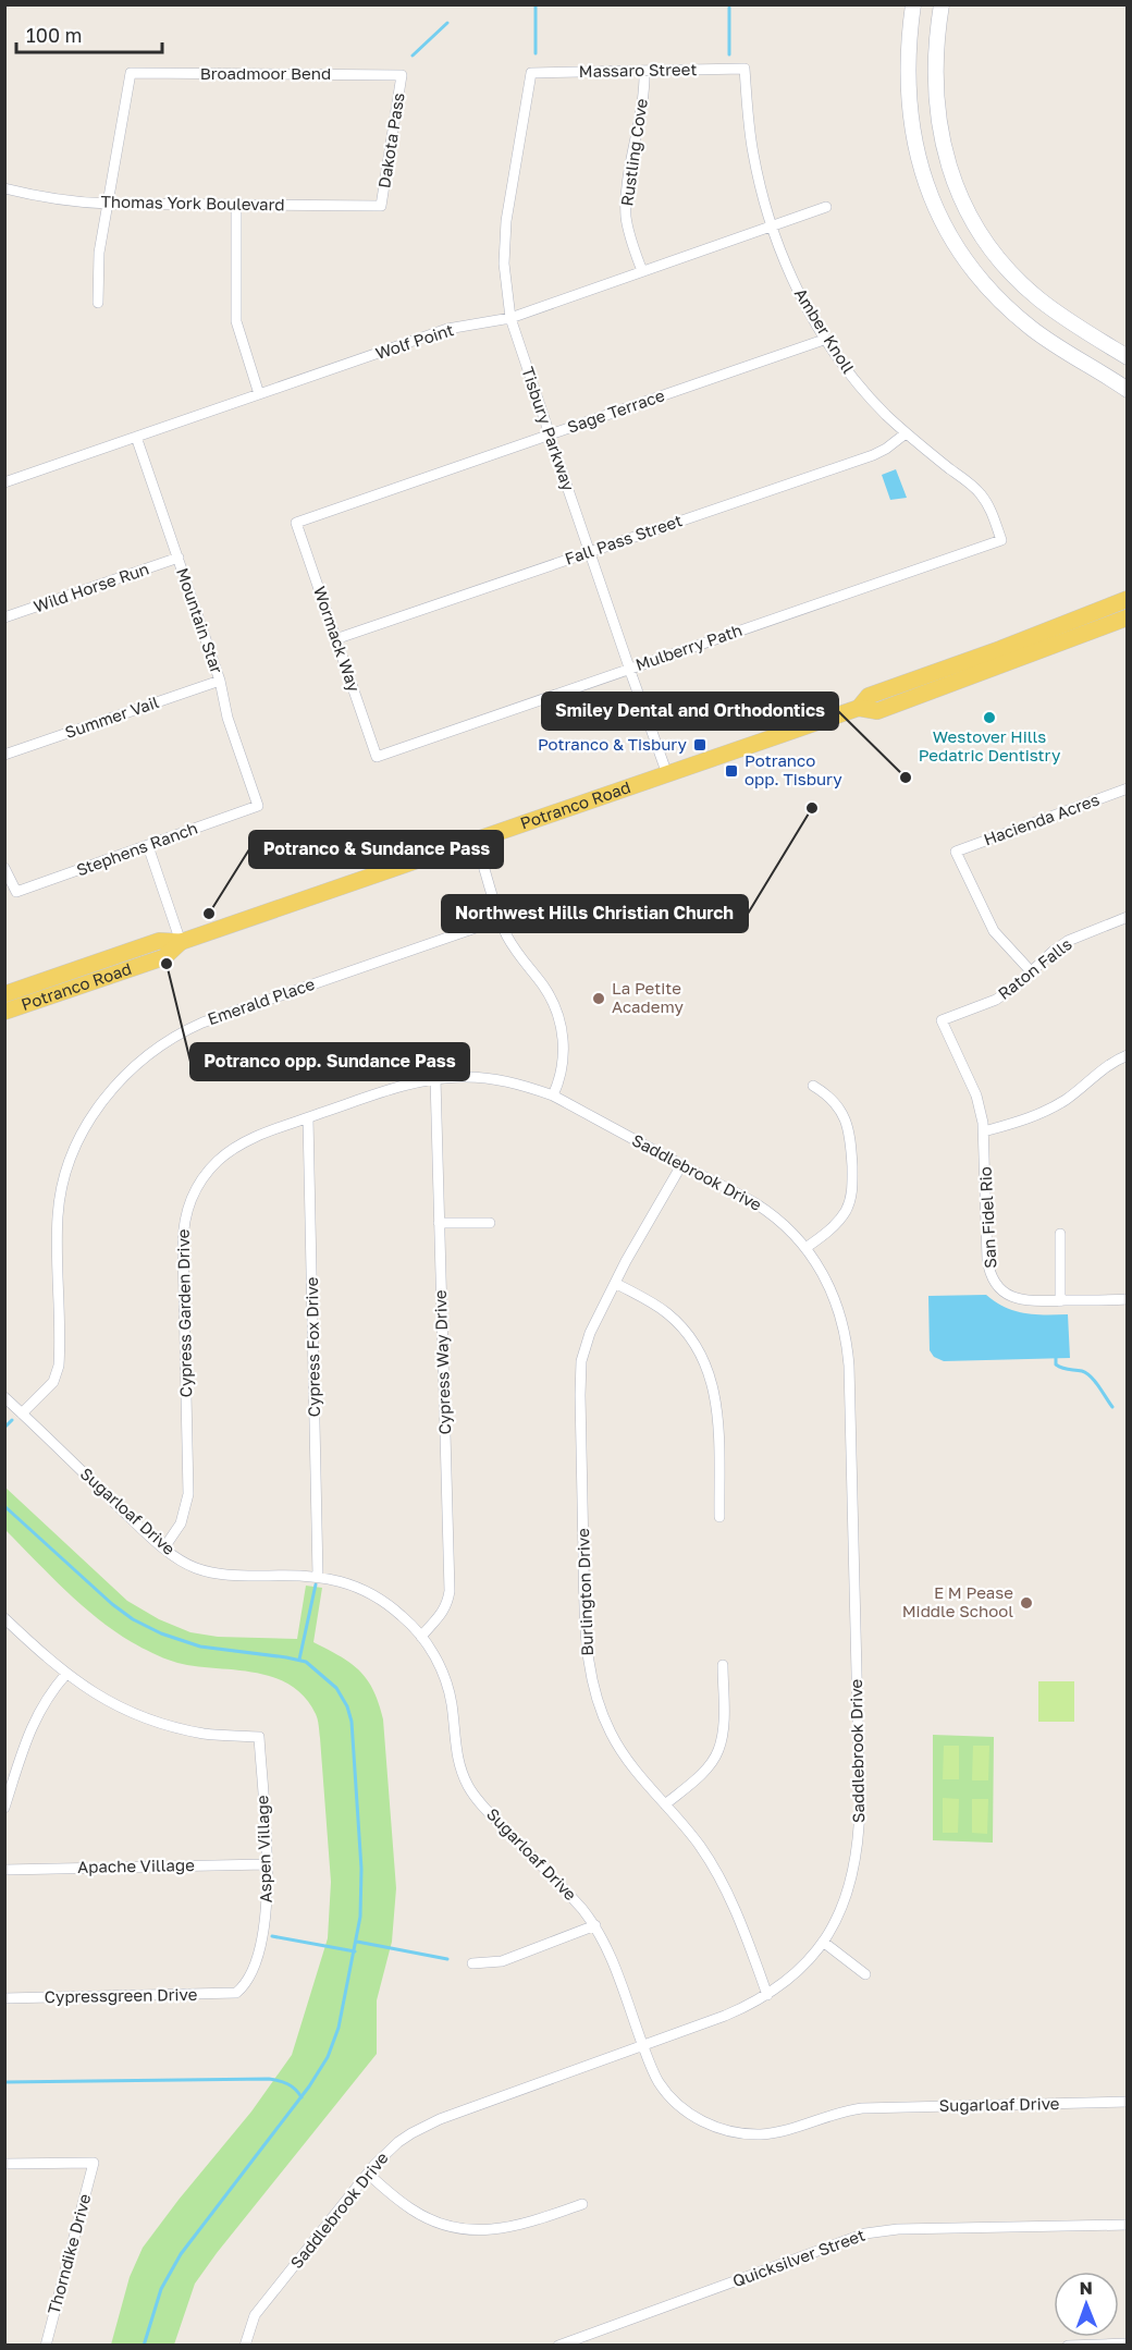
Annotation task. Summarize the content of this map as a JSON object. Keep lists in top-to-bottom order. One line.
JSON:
{"streets":{"main road":["Potranco Road"],"street":["Massaro Street","Broadmoor Bend","Dakota Pass","Rustling Cove","Thomas York Boulevard","Amber Knoll","Wolf Point","Sage Terrace","Tisbury Parkway","Fall Pass Street","Wild Horse Run","Mountain Star","Wormack Way","Mulberry Path","Summer Vail","Hacienda Acres","Stephens Ranch","Raton Falls","Emerald Place","Saddlebrook Drive","San Fidel Rio","Cypress Garden Drive","Cypress Fox Drive","Cypress Way Drive","Sugarloaf Drive","Burlington Drive","Aspen Village","Apache Village","Cypressgreen Drive","Thorndike Drive","Quicksilver Street"]},"crossings":[["Massaro Street","Rustling Cove"],["Massaro Street","Amber Knoll"],["Massaro Street","Tisbury Parkway"],["Broadmoor Bend","Dakota Pass"],["Broadmoor Bend","Thomas York Boulevard"],["Dakota Pass","Thomas York Boulevard"],["Rustling Cove","Wolf Point"],["Amber Knoll","Wolf Point"],["Amber Knoll","Sage Terrace"],["Amber Knoll","Fall Pass Street"],["Amber Knoll","Mulberry Path"],["Wolf Point","Tisbury Parkway"],["Wolf Point","Mountain Star"],["Sage Terrace","Tisbury Parkway"],["Sage Terrace","Wormack Way"],["Tisbury Parkway","Fall Pass Street"],["Tisbury Parkway","Mulberry Path"],["Tisbury Parkway","Potranco Road"],["Fall Pass Street","Wormack Way"],["Wild Horse Run","Mountain Star"],["Mountain Star","Summer Vail"],["Mountain Star","Stephens Ranch"],["Wormack Way","Mulberry Path"],["Hacienda Acres","Raton Falls"],["Raton Falls","San Fidel Rio"],["Emerald Place","Sugarloaf Drive"],["Saddlebrook Drive","Cypress Garden Drive"],["Saddlebrook Drive","Cypress Way Drive"],["Saddlebrook Drive","Sugarloaf Drive"],["Saddlebrook Drive","Burlington Drive"],["Cypress Garden Drive","Cypress Fox Drive"],["Cypress Garden Drive","Cypress Way Drive"],["Cypress Garden Drive","Sugarloaf Drive"],["Cypress Fox Drive","Sugarloaf Drive"],["Cypress Way Drive","Sugarloaf Drive"],["Aspen Village","Apache Village"],["Aspen Village","Cypressgreen Drive"]],"places":{"other":["Westover Hills Pedatric Dentistry","Smiley Dental and Orthodontics","Northwest Hills Christian Church","Potranco & Sundance Pass","Potranco opp. Sundance Pass","La Petite Academy","E M Pease Middle School"],"transit":["Potranco & Tisbury","Potranco opp. Tisbury"]},"scale_bar":"100 m","north":"top"}
